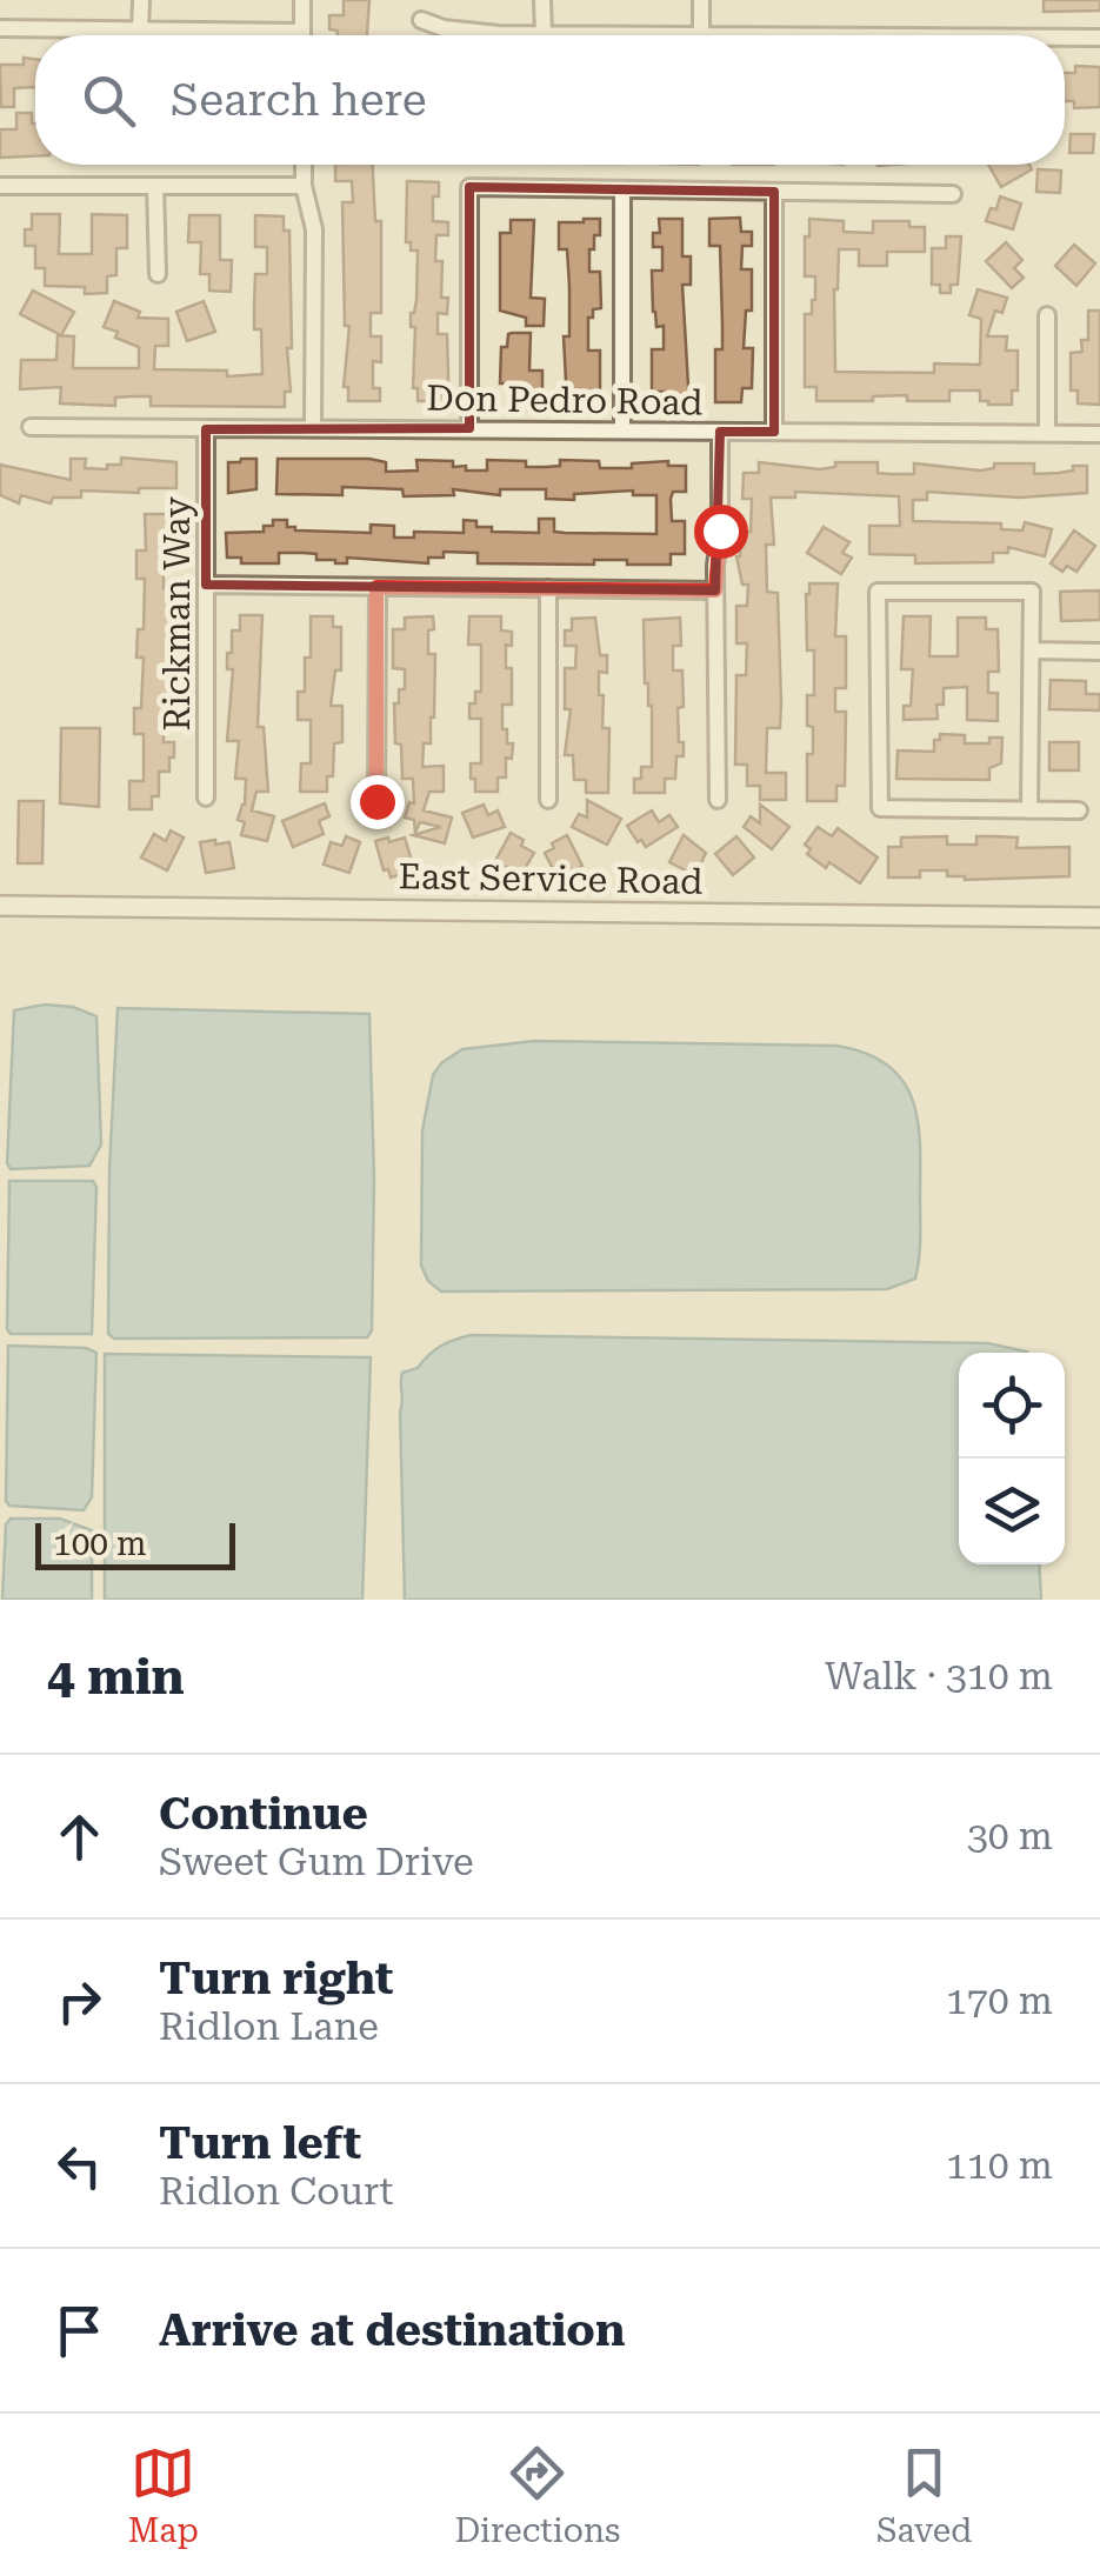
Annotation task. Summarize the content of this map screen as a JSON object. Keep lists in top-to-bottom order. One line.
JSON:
{"streets":{"street":["Don Pedro Road","Rickman Way","East Service Road"]},"crossings":[["Don Pedro Road","Rickman Way"]],"scale_bar":"100 m","page":{"search":"Search here","scale":"100 m","heading":["4 min","Walk · 310 m"],"list":[["Continue","Sweet Gum Drive","30 m"],["Turn right","Ridlon Lane","170 m"],["Turn left","Ridlon Court","110 m"],"Arrive at destination"],"nav":["Map","Directions","Saved"]}}
